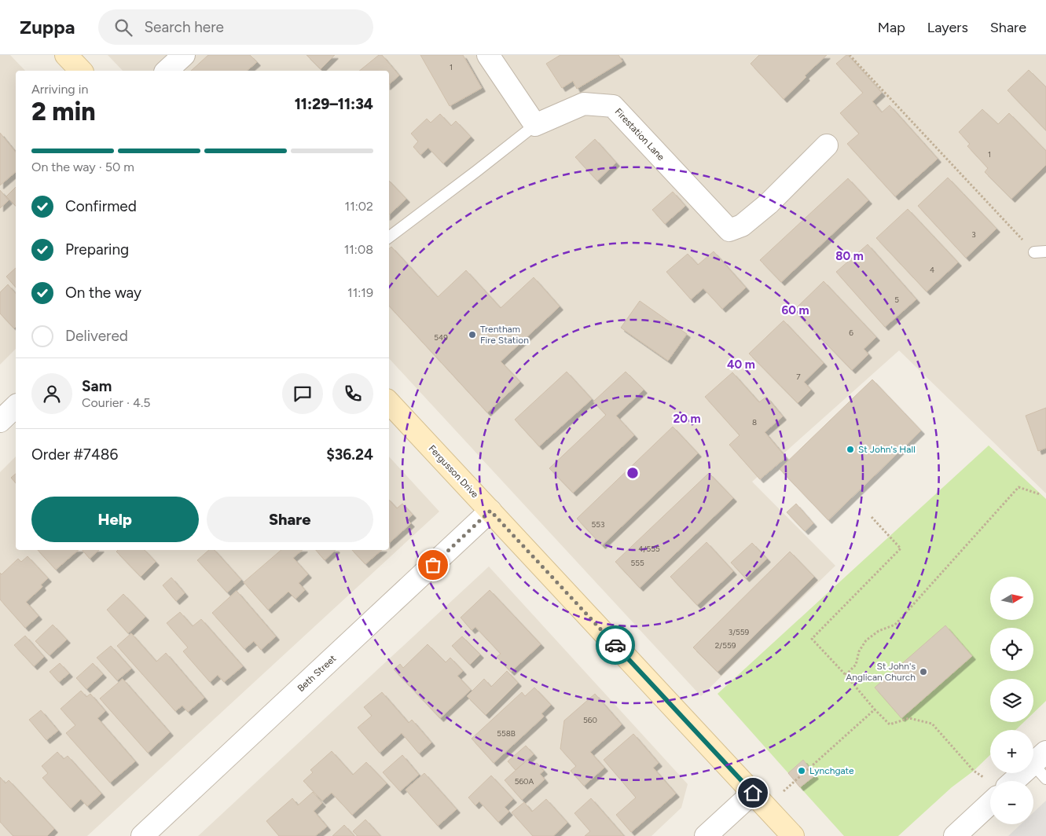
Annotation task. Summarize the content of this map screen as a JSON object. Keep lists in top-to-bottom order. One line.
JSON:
{"streets":{"main road":["Fergusson Drive"],"street":["Firestation Lane","Beth Street"]},"crossings":[["Fergusson Drive","Beth Street"]],"places":["Trentham Fire Station","St John's Hall","St John's Anglican Church","Lynchgate"],"house_numbers":["1","1","3","4","5","6","549","7","8","553","4/555","555","3/559","2/559","560","558B","560A"],"north":"right","page":{"header":"Zuppa","search":"Search here","nav":["Map","Layers","Share"],"heading":["2 min","Arriving in","11:29–11:34"],"panel":["Sam","Courier · 4.5","Order #7486","$36.24"],"bar":"On the way · 50 m","list":[["Confirmed","11:02"],["Preparing","11:08"],["On the way","11:19"],"Delivered"],"buttons":["Help","Share"],"map_buttons":["+","−"]},"rings":["80 m","60 m","40 m","20 m"]}
